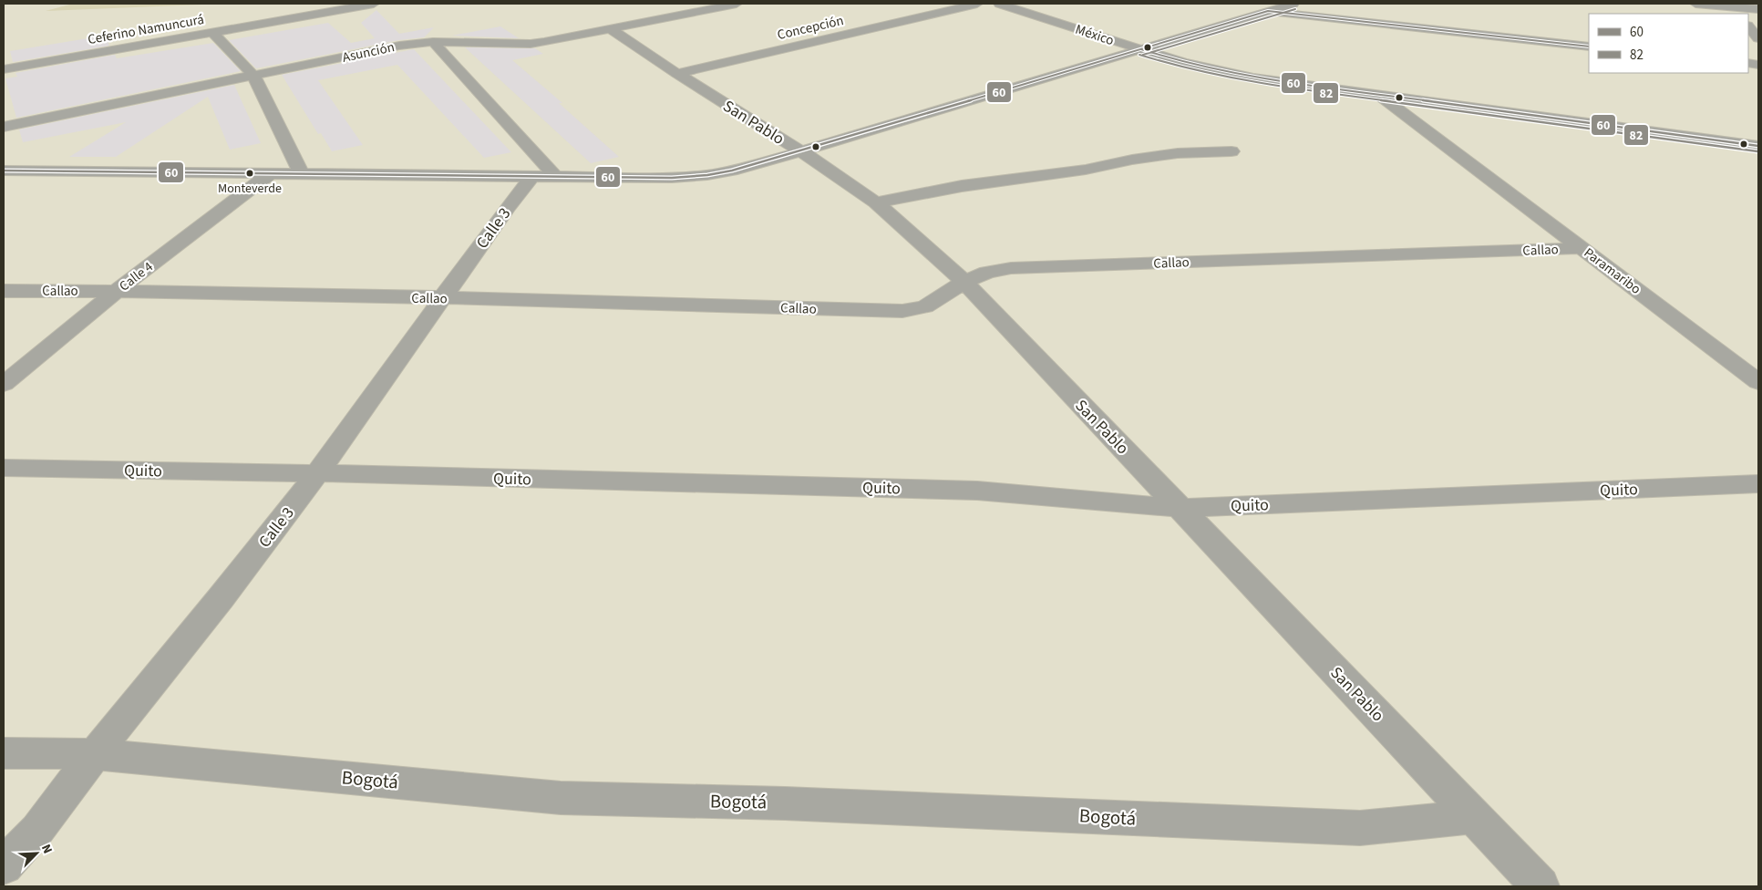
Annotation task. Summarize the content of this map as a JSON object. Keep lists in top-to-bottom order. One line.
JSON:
{"streets":{"street":["Concepción","Ceferino Namuncurá","México","Asunción","San Pablo","Calle 3","Callao","Paramaribo","Calle 4","Quito","Bogotá"]},"crossings":[["Concepción","San Pablo"],["México","Paramaribo"],["Asunción","San Pablo"],["San Pablo","Callao"],["San Pablo","Quito"],["San Pablo","Bogotá"],["Calle 3","Callao"],["Calle 3","Quito"],["Calle 3","Bogotá"],["Callao","Paramaribo"],["Callao","Calle 4"]],"places":["Monteverde"],"lines":["transit line 82","transit line 60"],"legend":["60","82"],"north":"top right"}
